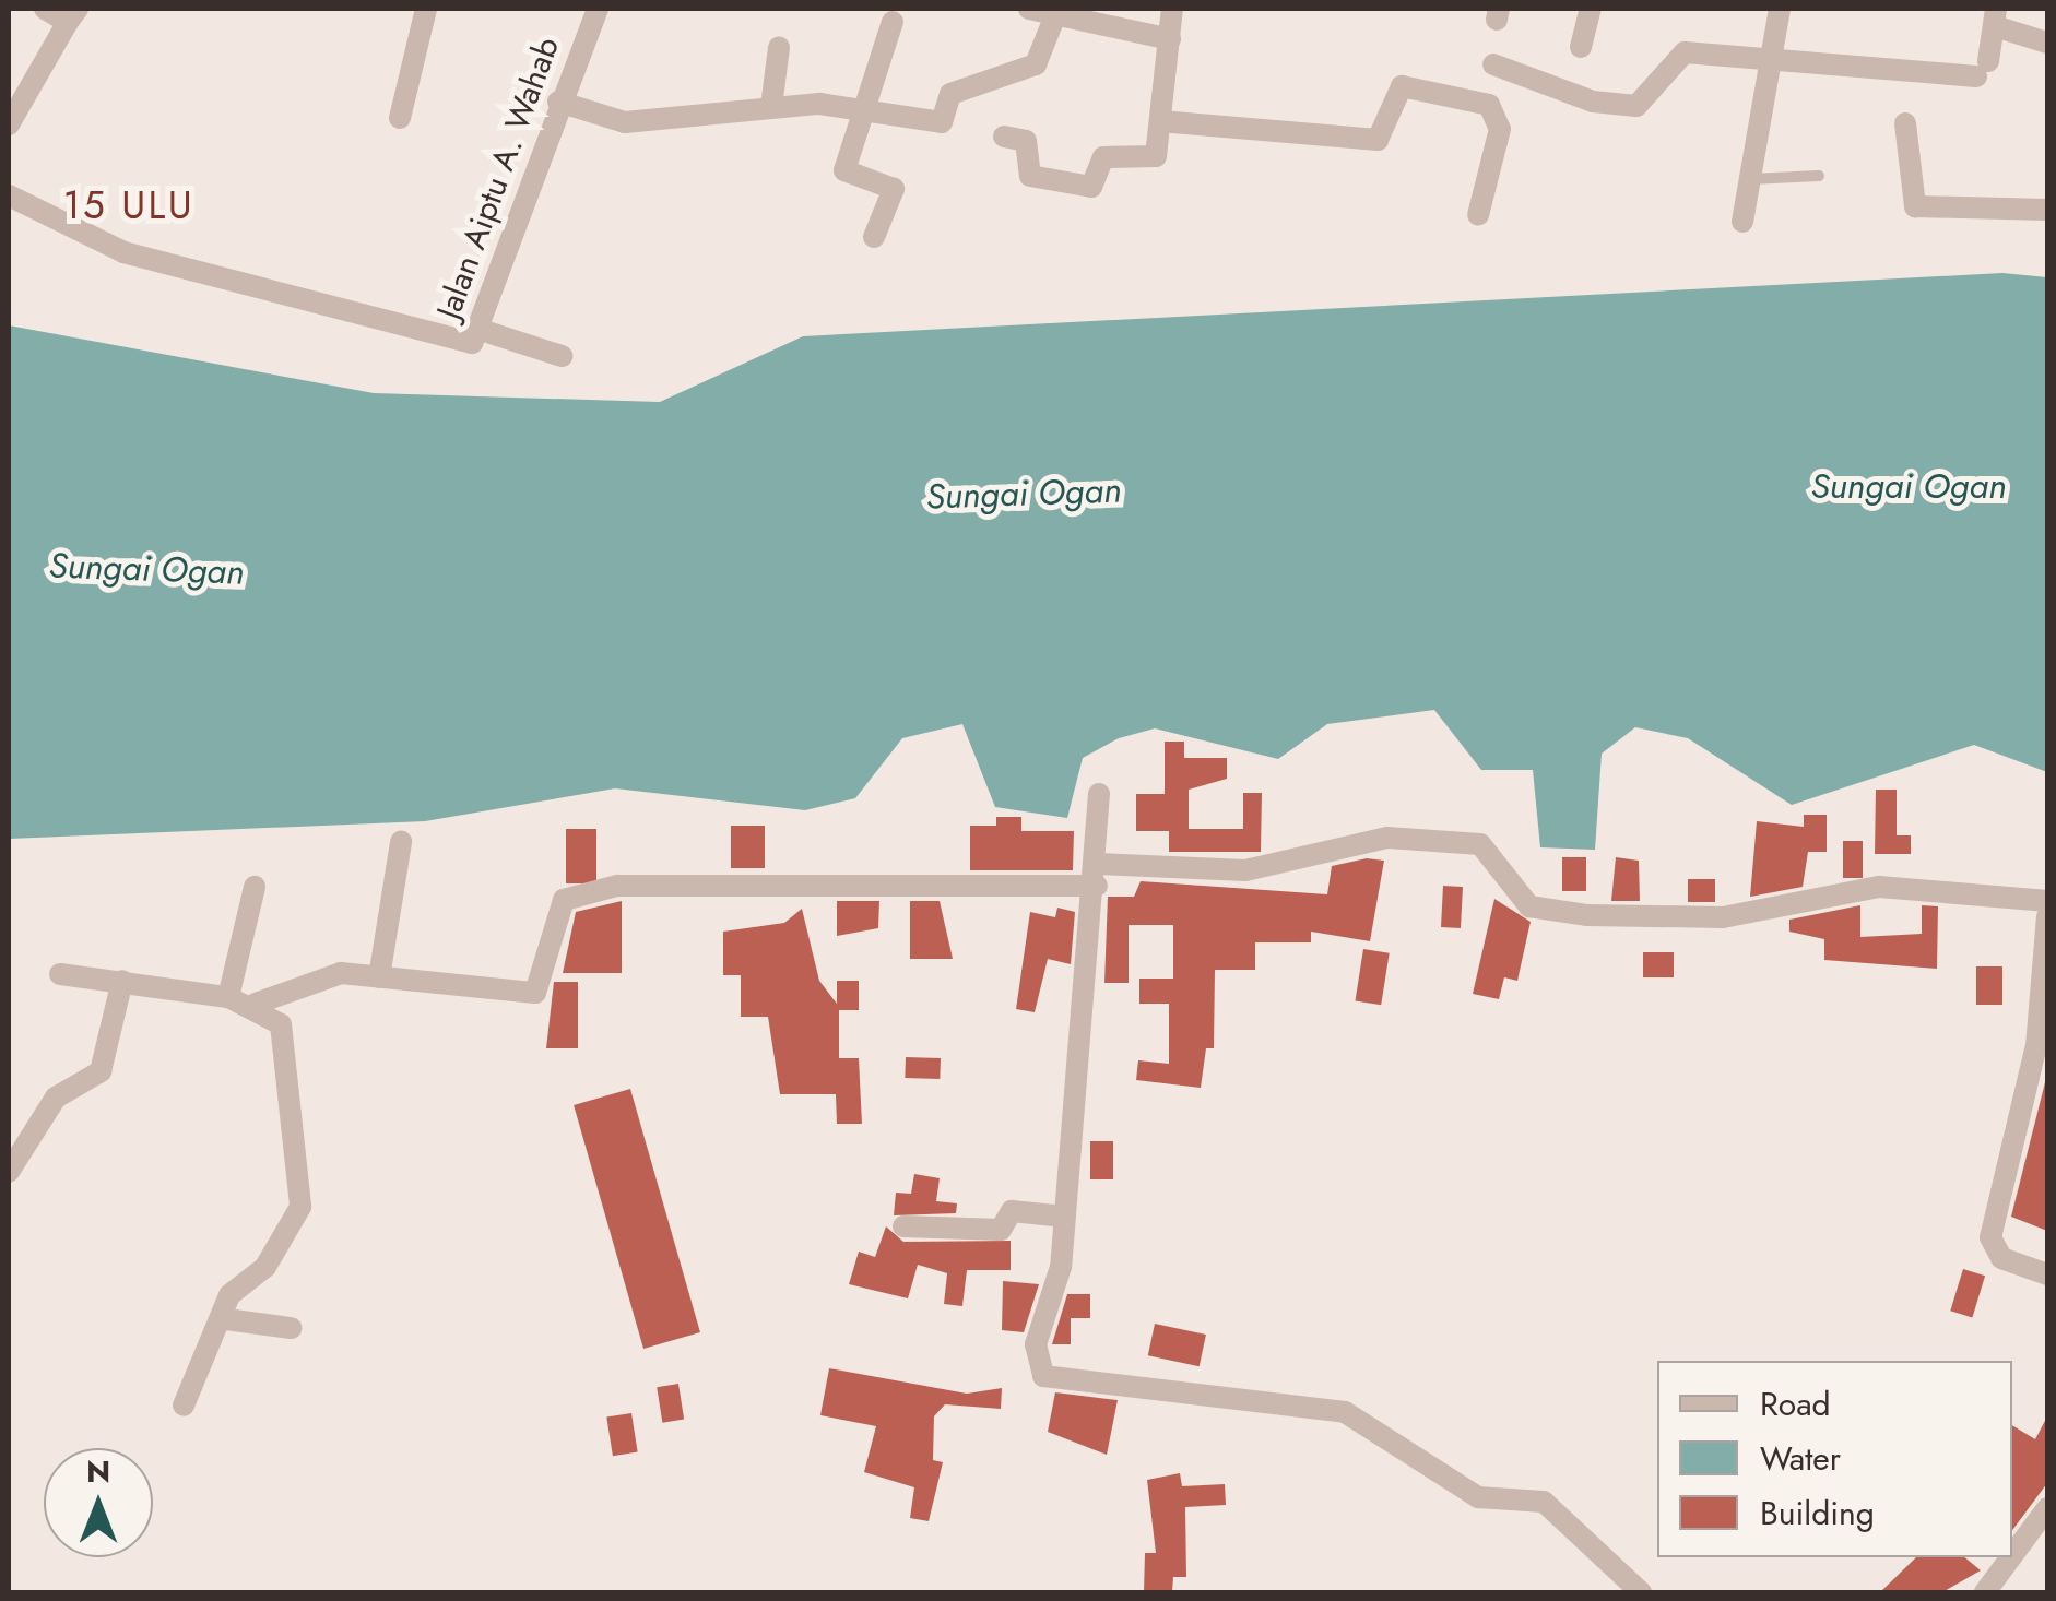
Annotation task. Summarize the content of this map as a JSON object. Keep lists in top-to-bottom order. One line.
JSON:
{"streets":{"street":["Jalan Aiptu A. Wahab"]},"districts":["15 ULU"],"water":["Sungai Ogan"],"legend":["Road","Water","Building"],"north":"top"}
